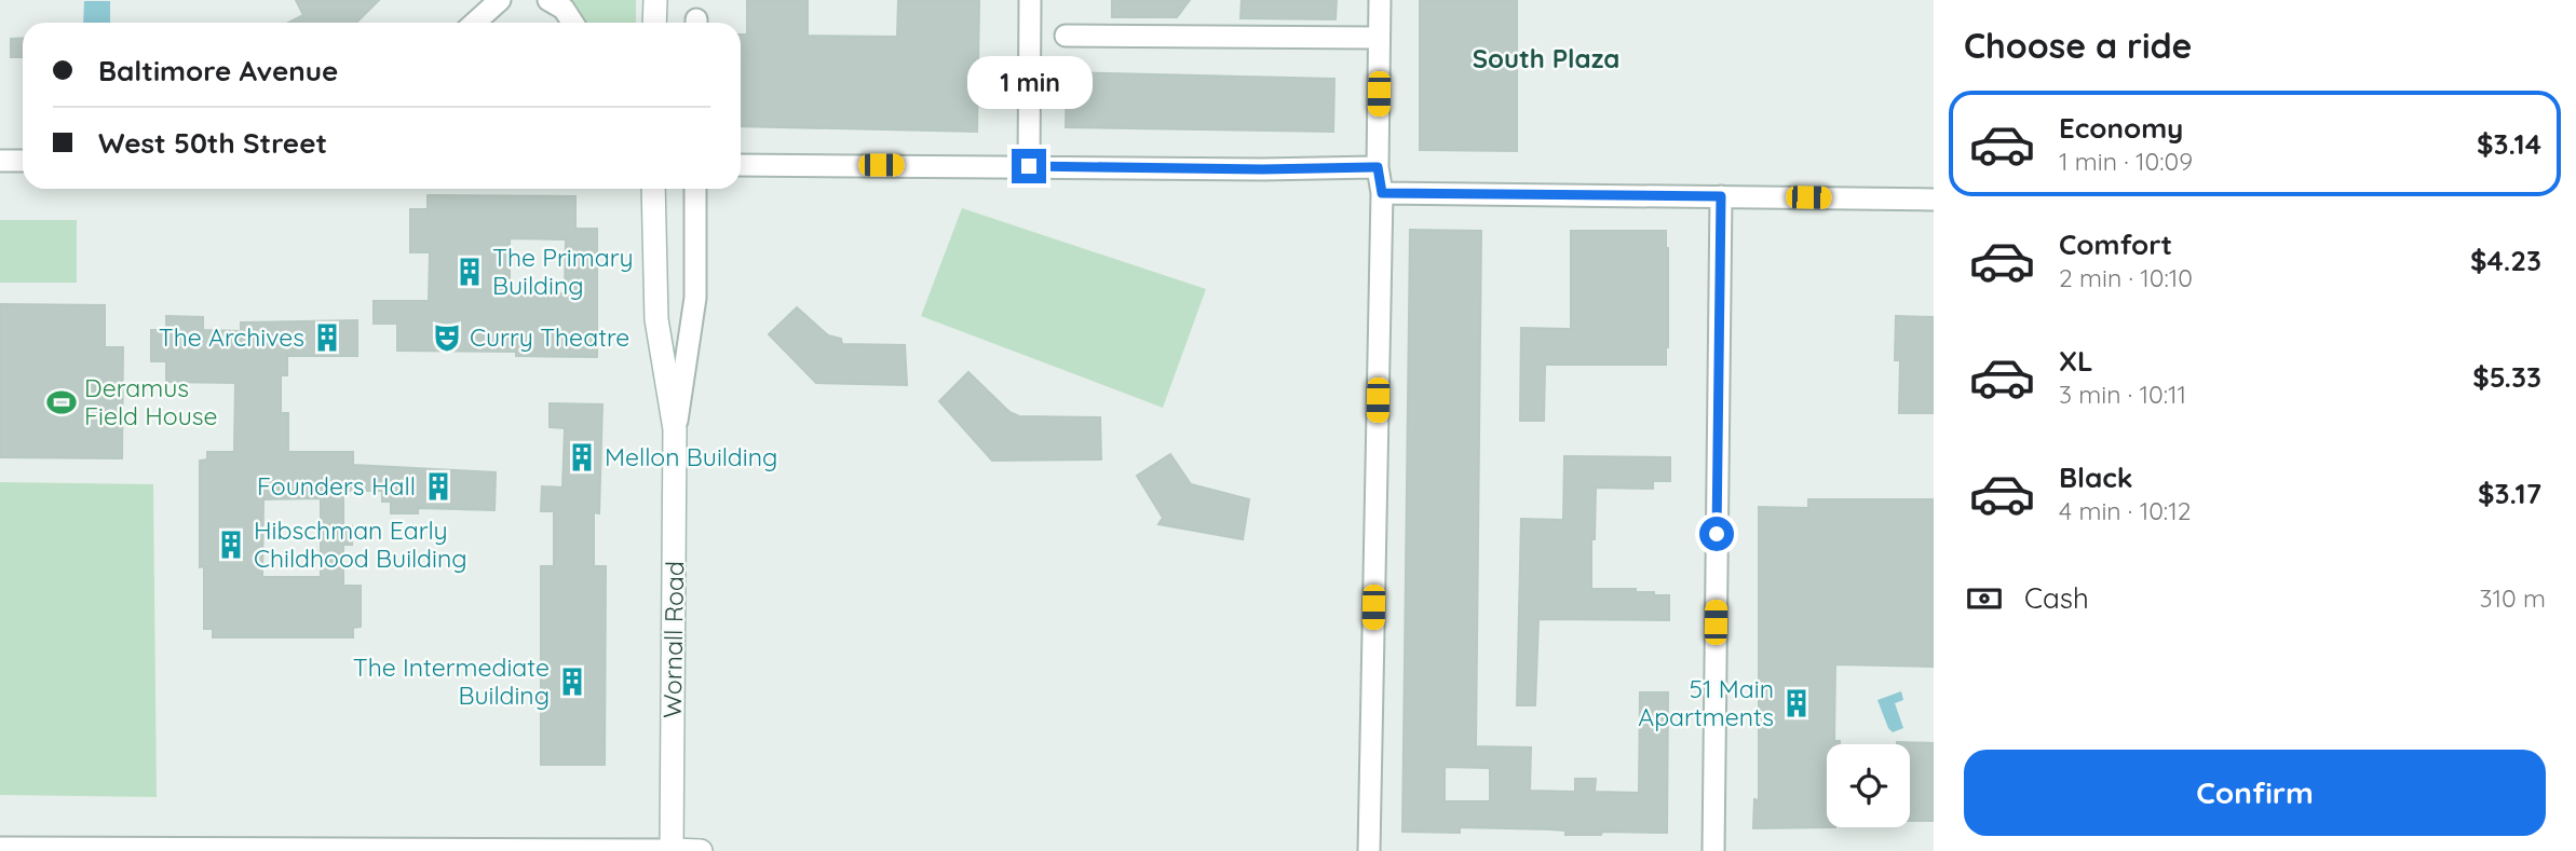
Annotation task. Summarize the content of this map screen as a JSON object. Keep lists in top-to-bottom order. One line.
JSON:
{"streets":{"main road":["Wornall Road"]},"districts":["South Plaza"],"places":{"building":["The Primary Building","The Archives","Mellon Building","Founders Hall","Hibschman Early Childhood Building","The Intermediate Building","51 Main Apartments"],"theatre":["Curry Theatre"],"sports":["Deramus Field House"]},"page":{"heading":"Choose a ride","banner":["Baltimore Avenue","West 50th Street"],"bubble":"1 min","list":[{"name":"Economy","note":"1 min · 10:09","value":"$3.14"},{"name":"Comfort","note":"2 min · 10:10","value":"$4.23"},{"name":"XL","note":"3 min · 10:11","value":"$5.33"},{"name":"Black","note":"4 min · 10:12","value":"$3.17"}],"pay":["Cash","310 m"],"buttons":"Confirm"}}
